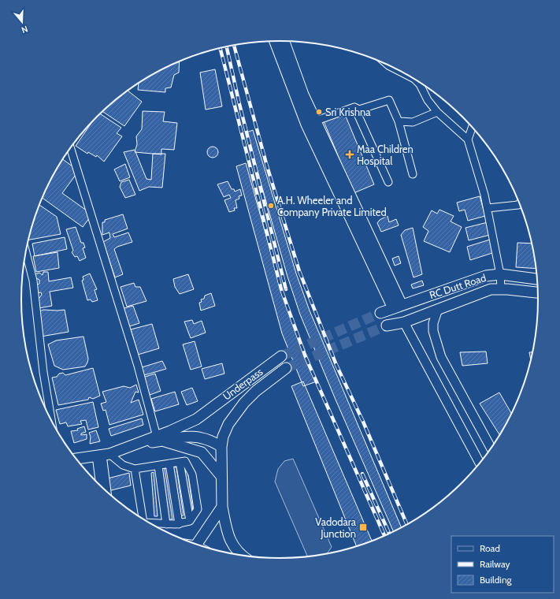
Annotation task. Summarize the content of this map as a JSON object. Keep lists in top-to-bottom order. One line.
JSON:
{"streets":{"main road":["RC Dutt Road","Underpass"]},"places":{"other":["Sri Krishna","A.H. Wheeler and Company Private Limited"],"health":["Maa Children Hospital"],"transit":["Vadodara Junction"]},"legend":["Road","Railway","Building"],"north":"bottom"}
